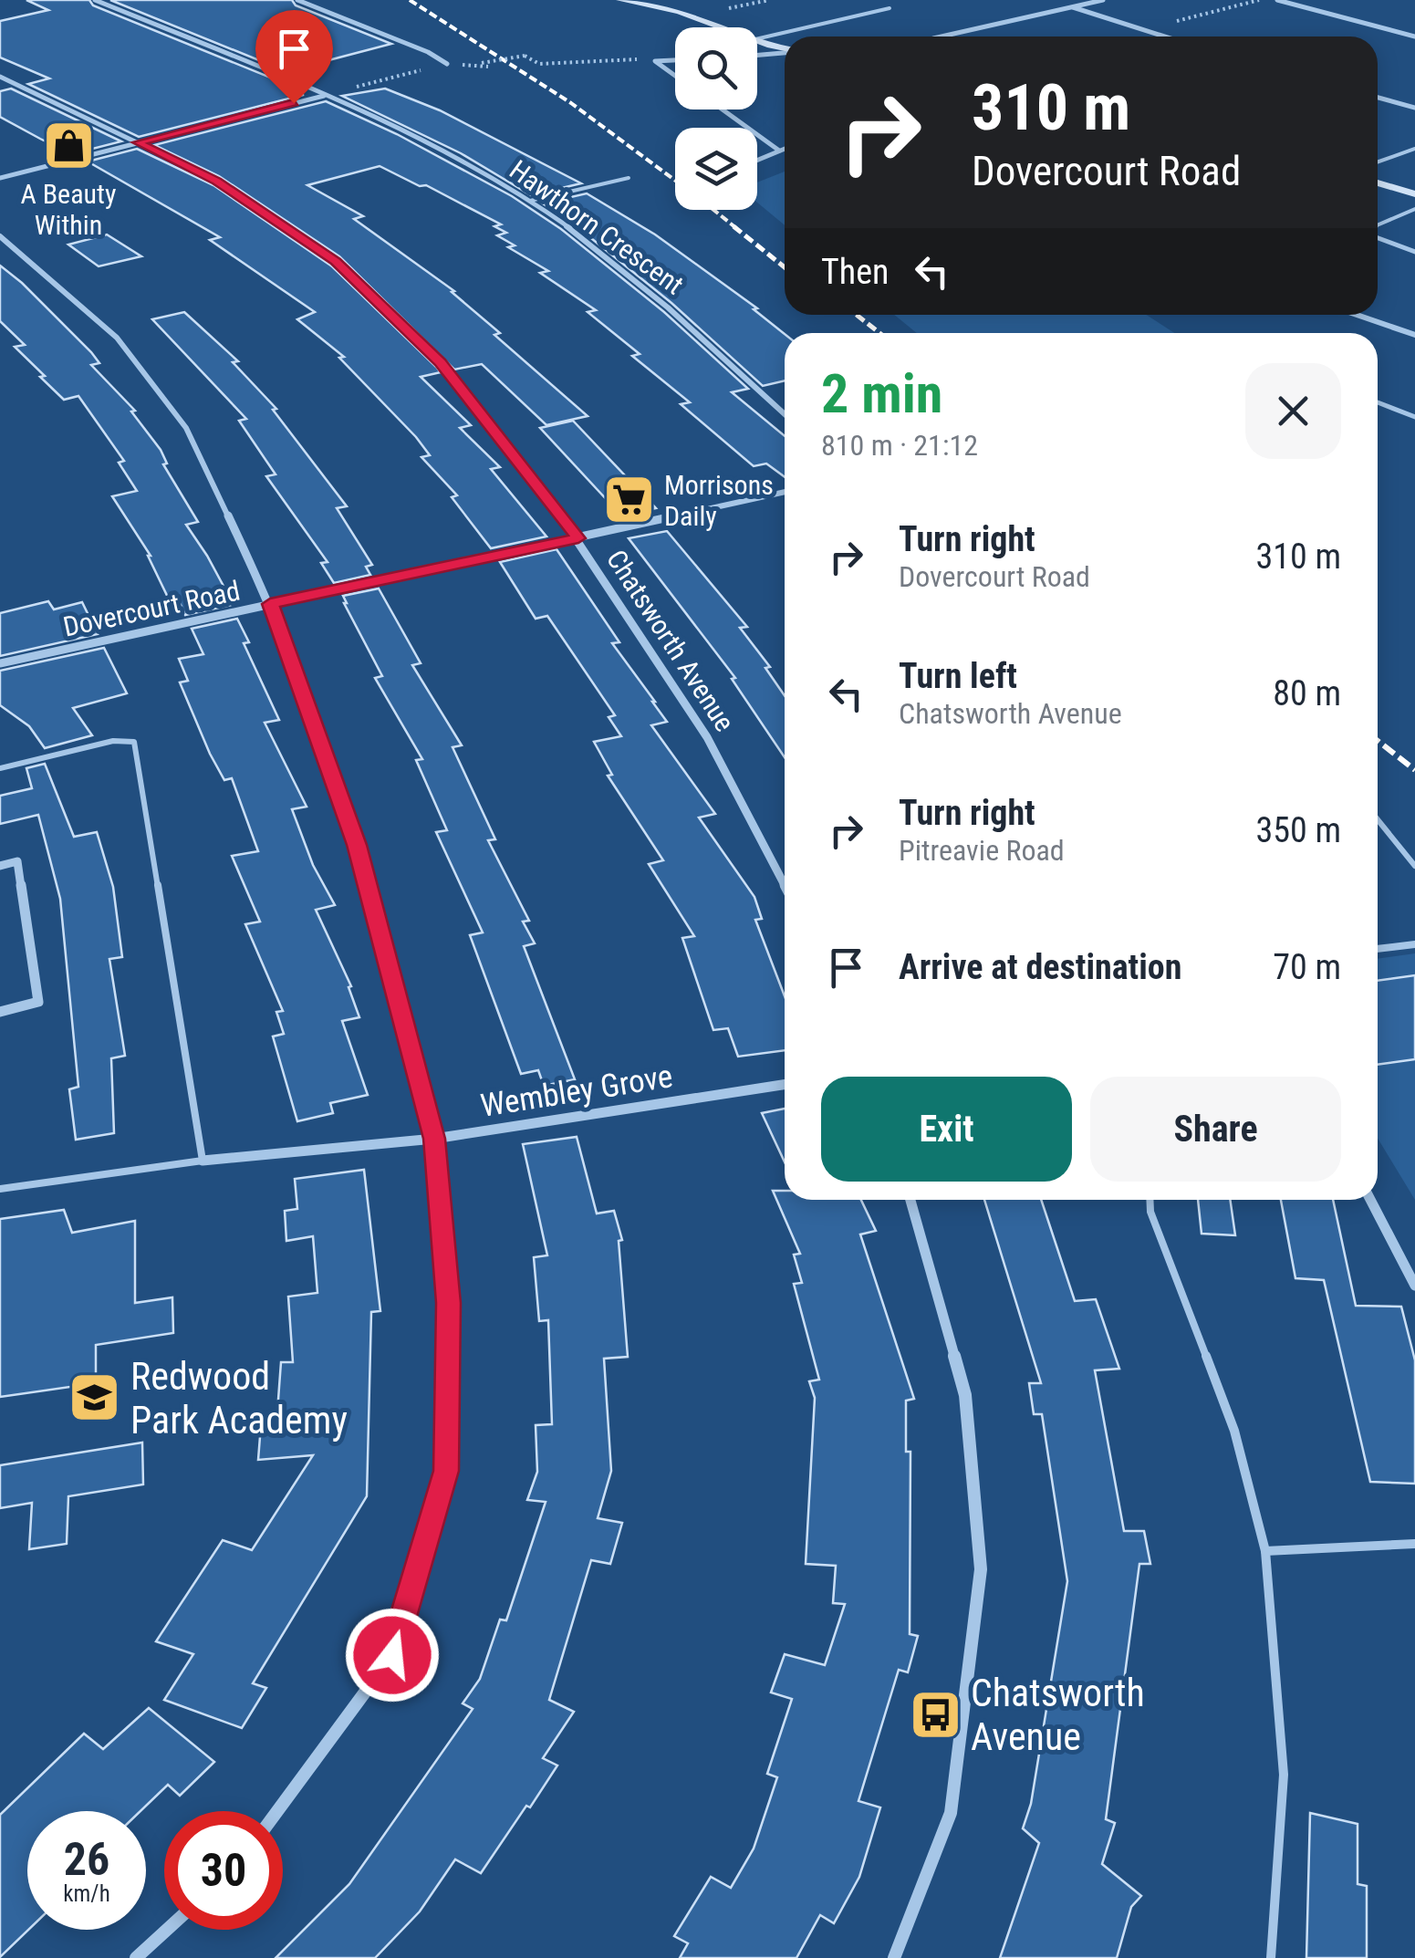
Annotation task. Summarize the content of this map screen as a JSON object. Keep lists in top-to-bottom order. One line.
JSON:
{"streets":{"street":["Hawthorn Crescent","Dovercourt Road","Chatsworth Avenue","Wembley Grove"]},"crossings":[["Dovercourt Road","Chatsworth Avenue"]],"places":{"shop":["A Beauty Within"],"supermarket":["Morrisons Daily"],"school or university":["Redwood Park Academy"],"bus stop":["Chatsworth Avenue"]},"page":{"turn":["310 m","Dovercourt Road"],"then":"Then","heading":["2 min","810 m · 21:12"],"list":[{"name":"Turn right","note":"Dovercourt Road","value":"310 m"},{"name":"Turn left","note":"Chatsworth Avenue","value":"80 m"},{"name":"Turn right","note":"Pitreavie Road","value":"350 m"},{"name":"Arrive at destination","value":"70 m"}],"buttons":["Exit","Share"],"speed":"26 km/h","limit":"30"}}
